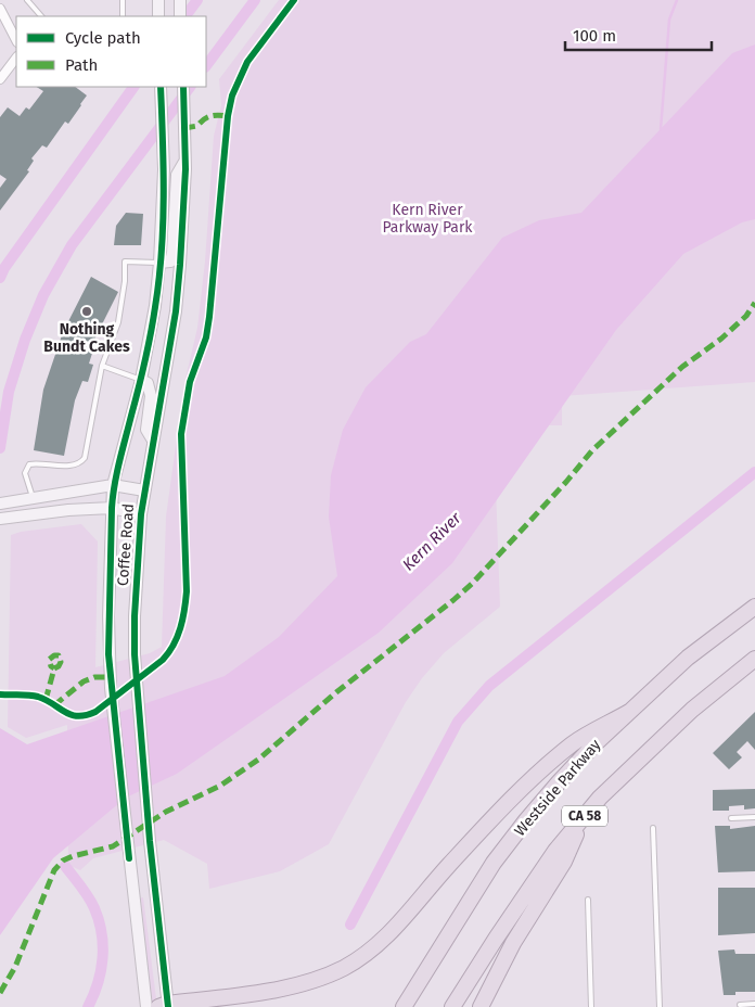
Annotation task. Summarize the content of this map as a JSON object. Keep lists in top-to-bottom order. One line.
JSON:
{"streets":{"highway":["Westside Parkway","CA 58"],"main road":["Coffee Road"]},"water":["Kern River"],"parks":["Kern River Parkway Park"],"places":["Nothing Bundt Cakes"],"legend":["Cycle path","Path"],"scale_bar":"100 m"}
